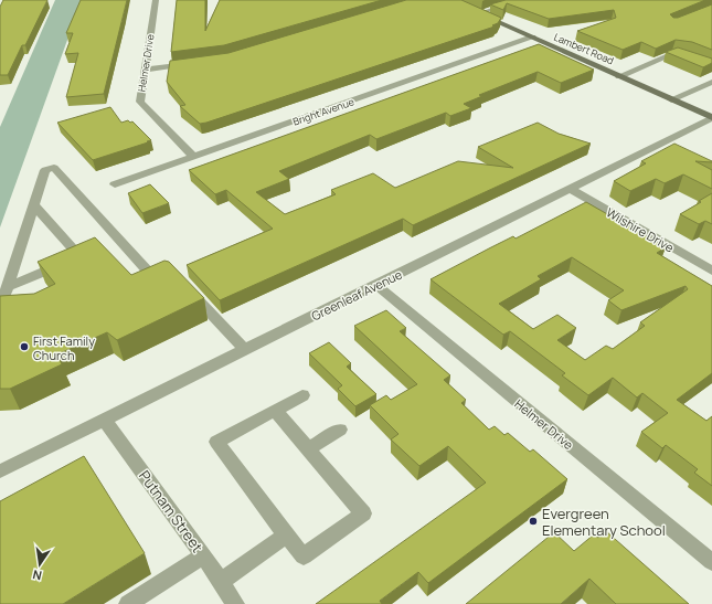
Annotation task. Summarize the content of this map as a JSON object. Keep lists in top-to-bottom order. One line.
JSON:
{"streets":{"main road":["Lambert Road"],"street":["Helmer Drive","Bright Avenue","Wilshire Drive","Greenleaf Avenue","Putnam Street"]},"crossings":[["Lambert Road","Bright Avenue"],["Lambert Road","Greenleaf Avenue"],["Helmer Drive","Bright Avenue"],["Helmer Drive","Greenleaf Avenue"],["Wilshire Drive","Greenleaf Avenue"],["Greenleaf Avenue","Putnam Street"]],"places":["First Family Church","Evergreen Elementary School"],"north":"bottom"}
